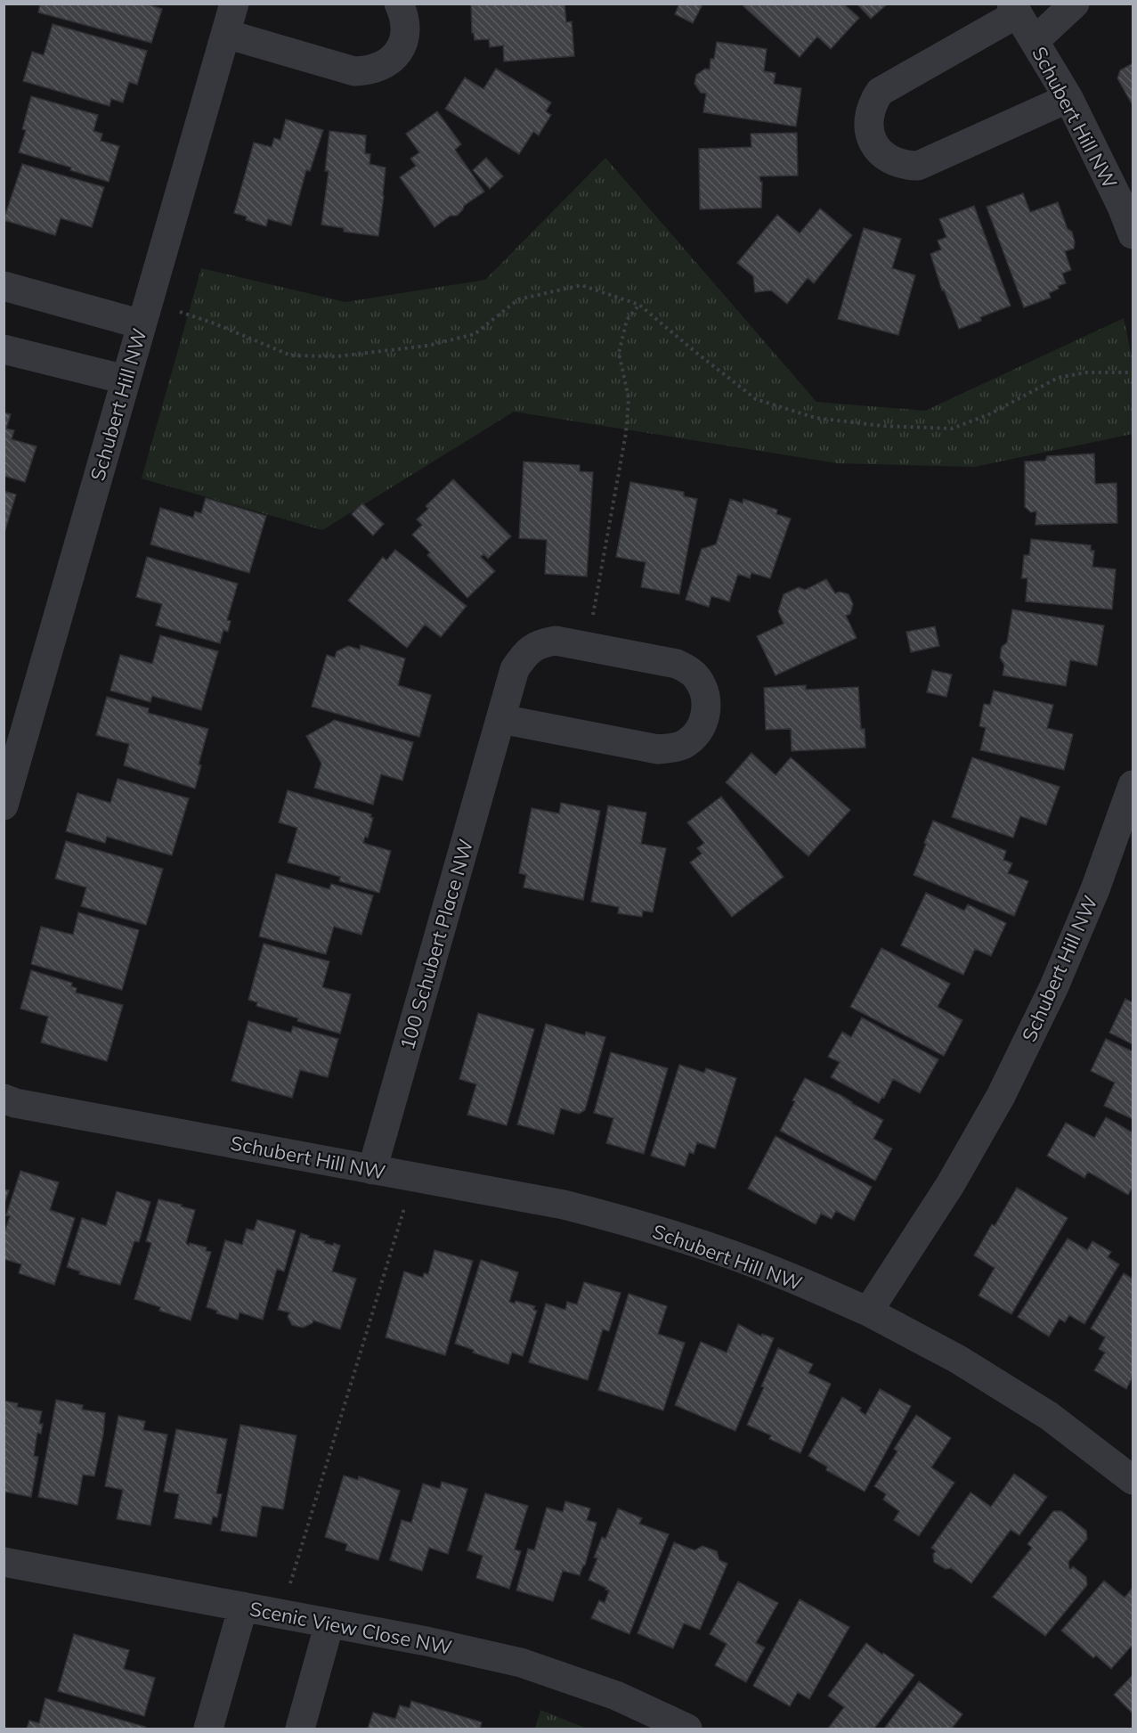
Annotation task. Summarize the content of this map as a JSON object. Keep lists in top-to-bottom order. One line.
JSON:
{"streets":{"street":["Schubert Hill NW","100 Schubert Place NW","Scenic View Close NW"]},"crossings":[["Schubert Hill NW","100 Schubert Place NW"]]}
